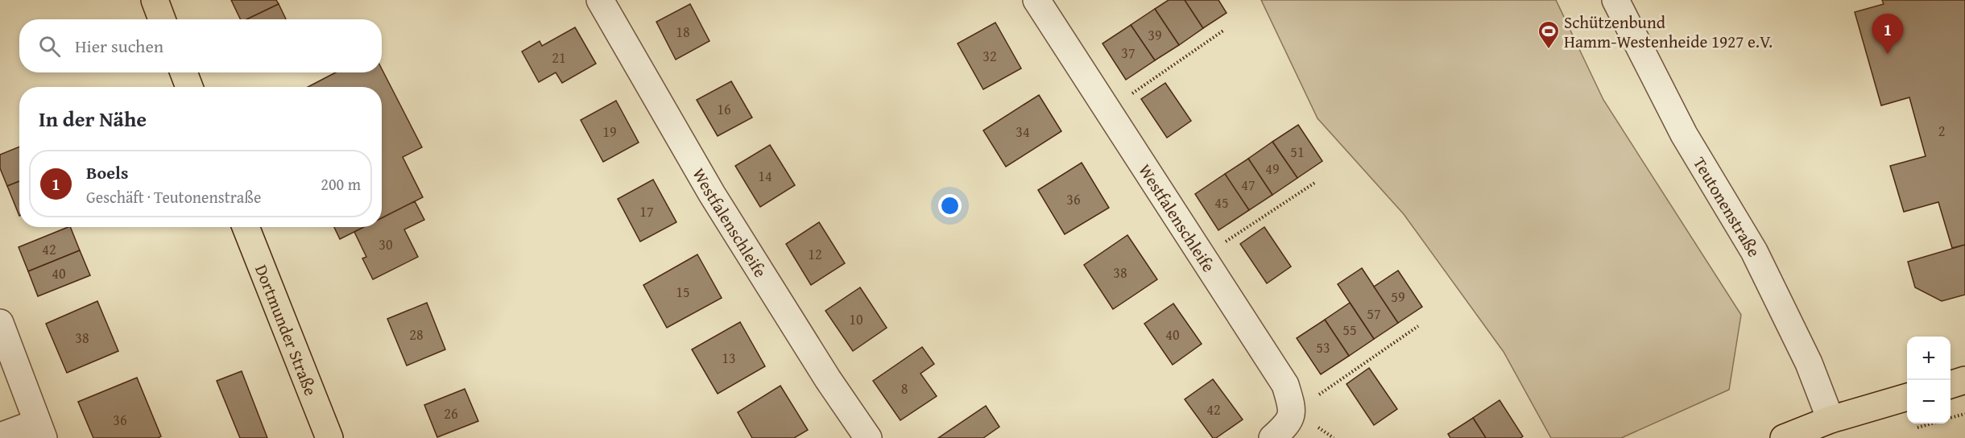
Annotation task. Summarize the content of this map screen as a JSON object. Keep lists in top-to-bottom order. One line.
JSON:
{"streets":{"main road":["Dortmunder Straße"],"street":["Teutonenstraße","Westfalenschleife"]},"places":{"sports":["Schützenbund Hamm-Westenheide 1927 e.V."]},"house_numbers":["18","39","37","32","21","16","2","19","34","51","49","14","47","36","45","17","30","42","12","38","40","15","59","57","10","55","28","40","38","53","13","8","42","26","36"],"page":{"pins":"1","search":"Hier suchen","heading":"In der Nähe","list":[{"mark":"1","name":"Boels","note":"Geschäft · Teutonenstraße","value":"200 m"}],"map_buttons":["+","−"]}}
